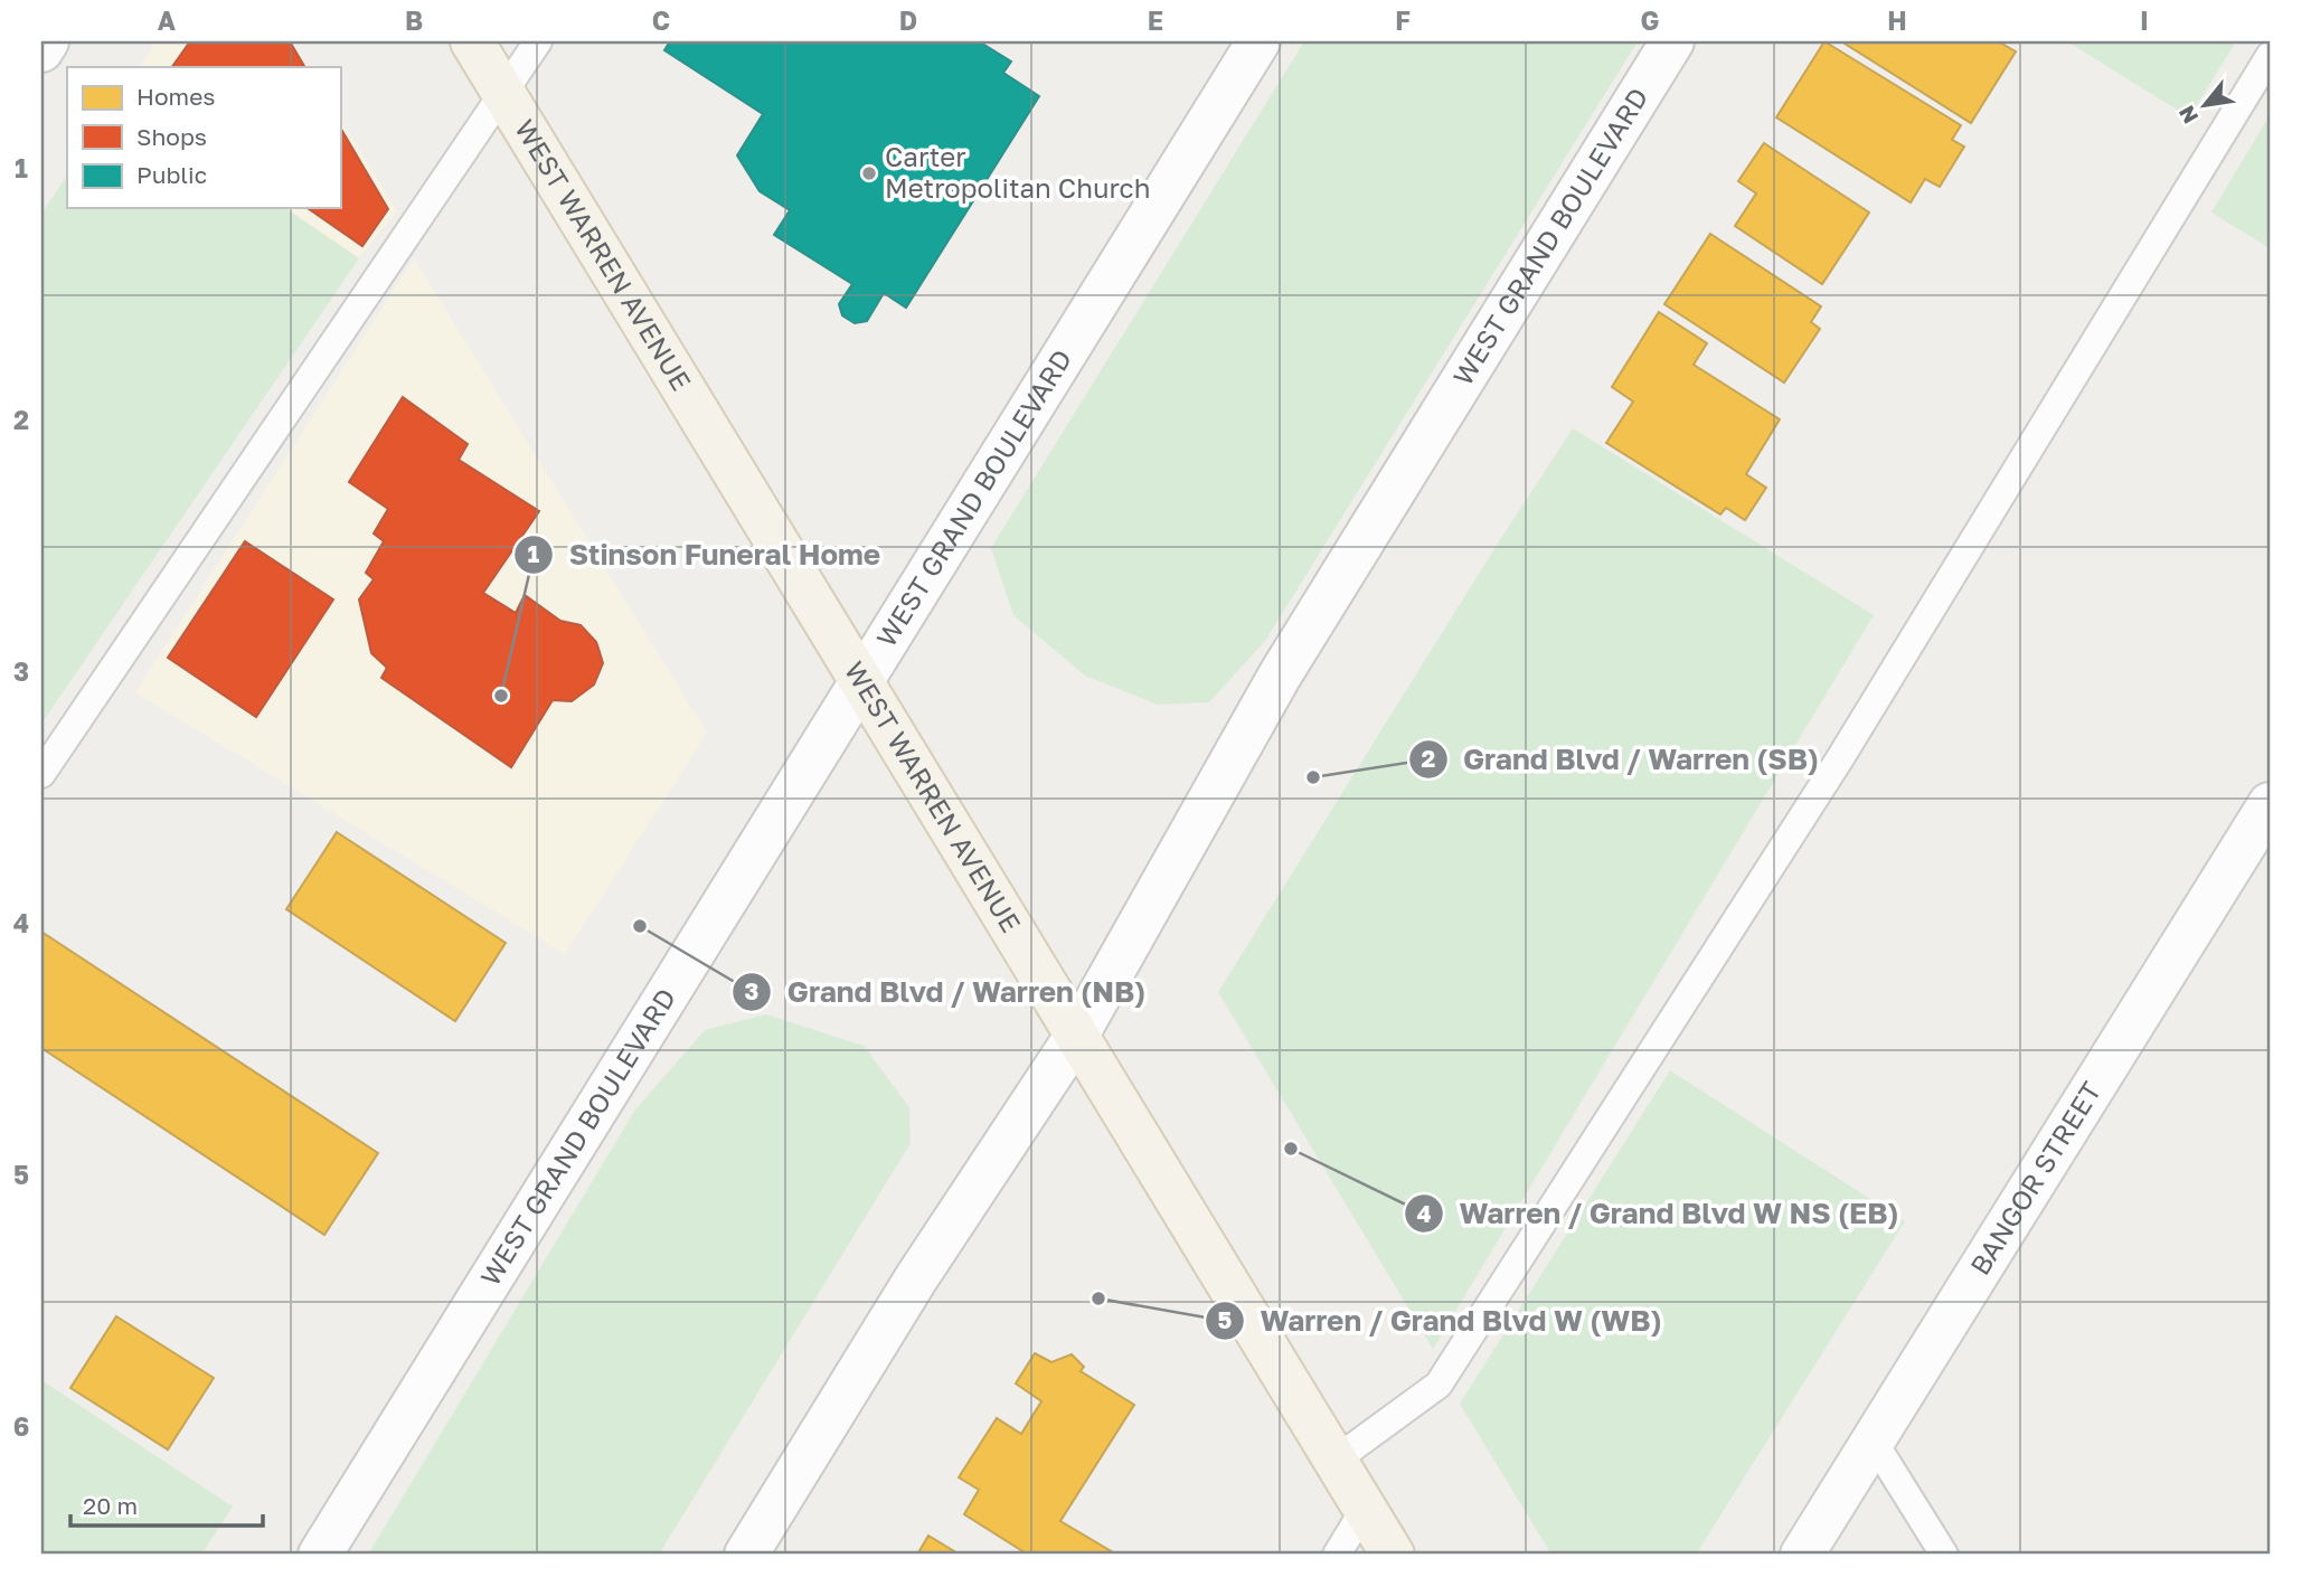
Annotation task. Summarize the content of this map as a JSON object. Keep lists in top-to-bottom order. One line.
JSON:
{"streets":{"main road":["WEST GRAND BOULEVARD","WEST WARREN AVENUE","BANGOR STREET"]},"crossings":[["WEST GRAND BOULEVARD","WEST WARREN AVENUE"]],"places":["Carter Metropolitan Church","Stinson Funeral Home","Grand Blvd / Warren (SB)","Grand Blvd / Warren (NB)","Warren / Grand Blvd W NS (EB)","Warren / Grand Blvd W (WB)"],"legend":["Homes","Shops","Public"],"scale_bar":"20 m","north":"bottom left","grid":{"columns":["A","B","C","D","E","F","G","H","I"],"rows":["1","2","3","4","5","6"]}}
